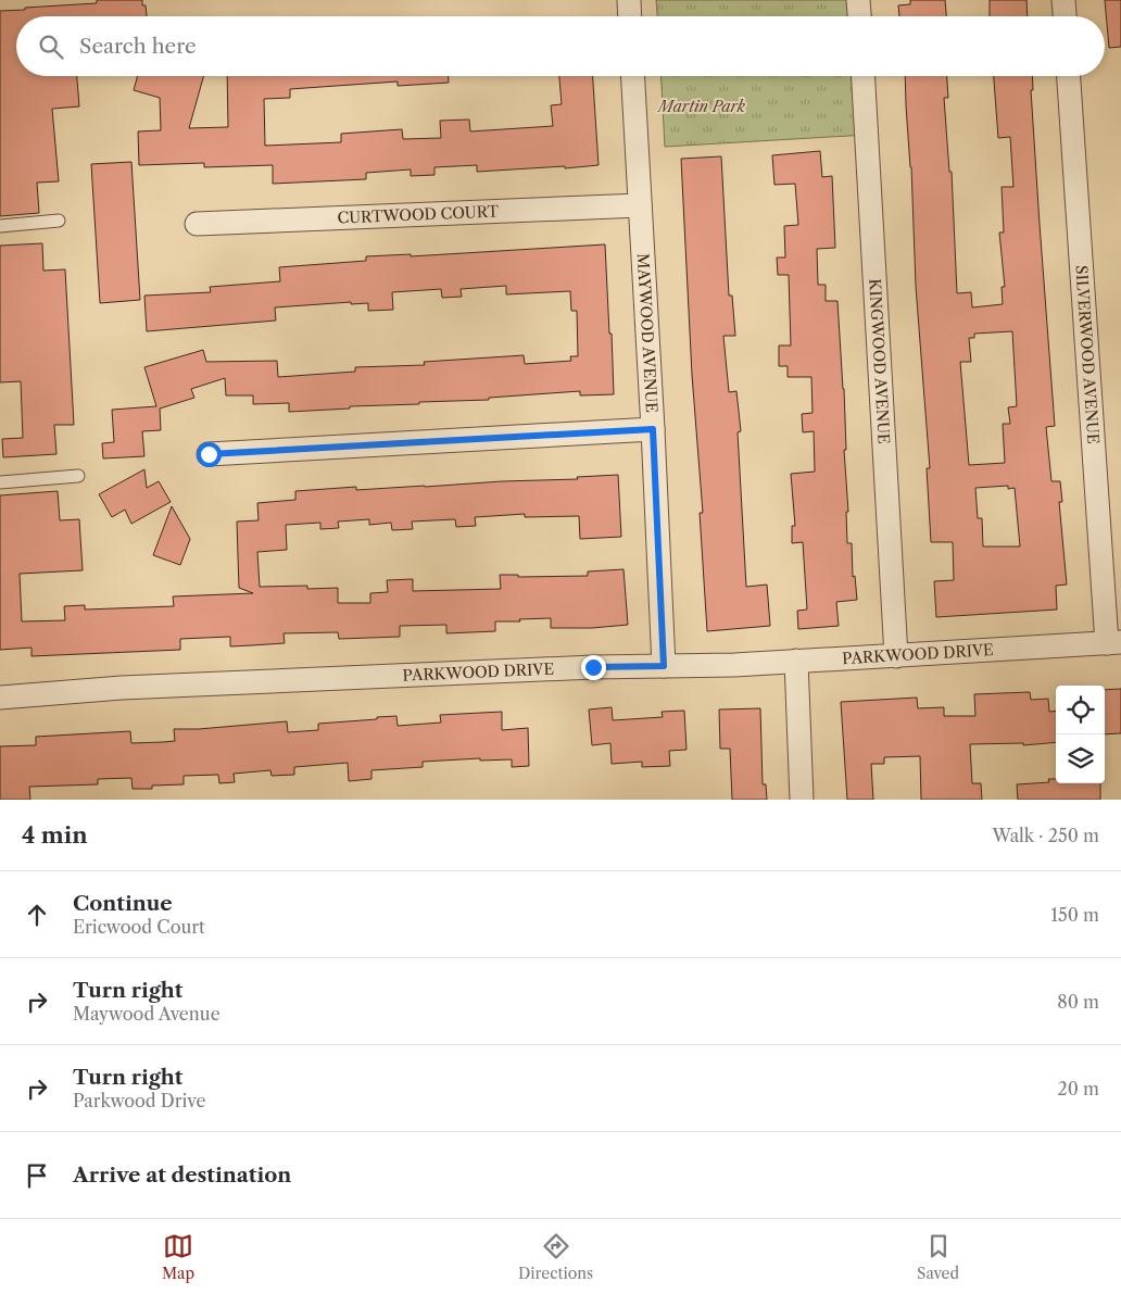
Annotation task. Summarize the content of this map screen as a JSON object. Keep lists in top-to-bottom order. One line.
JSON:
{"streets":{"street":["CURTWOOD COURT","MAYWOOD AVENUE","SILVERWOOD AVENUE","KINGWOOD AVENUE","PARKWOOD DRIVE"]},"crossings":[["CURTWOOD COURT","MAYWOOD AVENUE"],["MAYWOOD AVENUE","PARKWOOD DRIVE"],["SILVERWOOD AVENUE","PARKWOOD DRIVE"],["KINGWOOD AVENUE","PARKWOOD DRIVE"]],"parks":["Martin Park"],"page":{"search":"Search here","heading":["4 min","Walk · 250 m"],"list":[["Continue","Ericwood Court","150 m"],["Turn right","Maywood Avenue","80 m"],["Turn right","Parkwood Drive","20 m"],"Arrive at destination"],"nav":["Map","Directions","Saved"]}}
